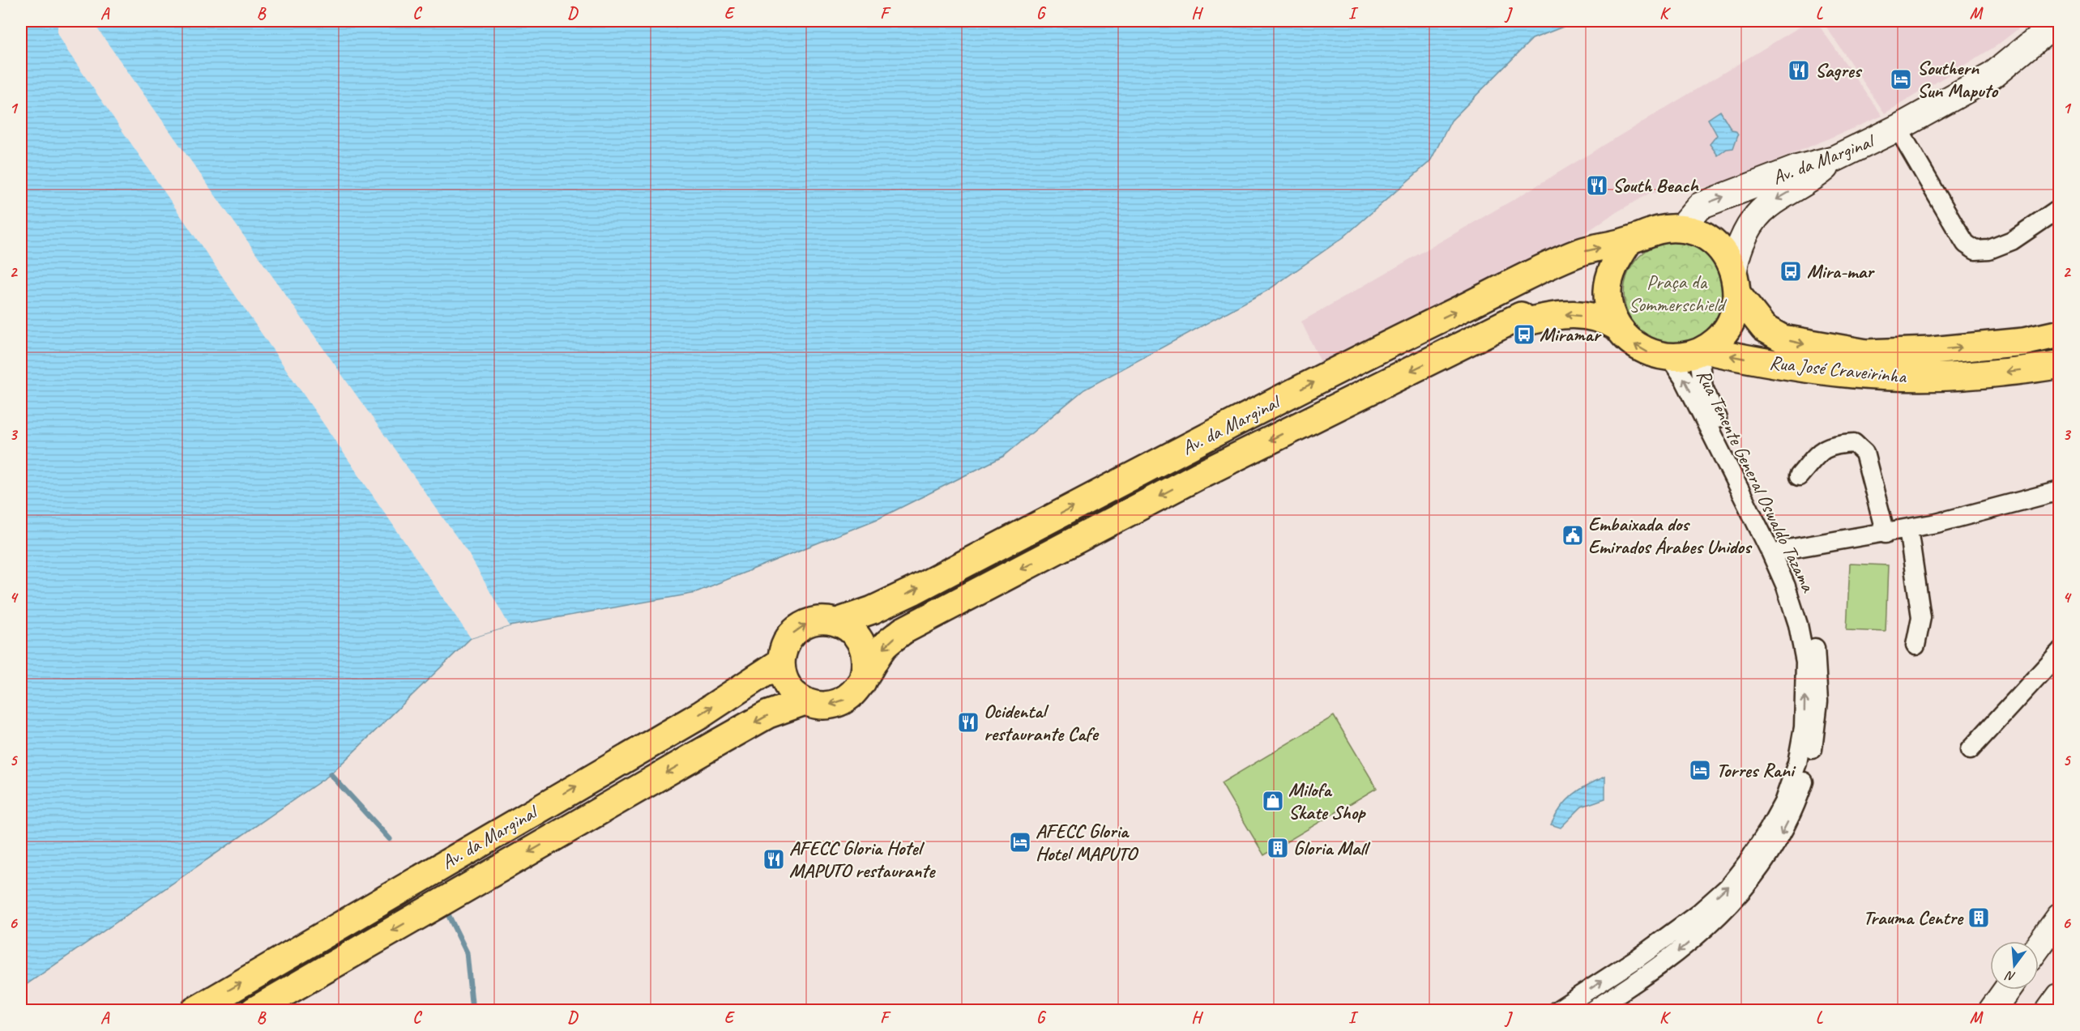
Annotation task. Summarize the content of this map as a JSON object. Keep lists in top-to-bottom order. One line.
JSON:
{"streets":{"main road":["Av. da Marginal","Rua José Craveirinha"],"street":["Rua Tenente General Oswaldo Tazama"]},"crossings":[["Av. da Marginal","Rua José Craveirinha"],["Av. da Marginal","Rua Tenente General Oswaldo Tazama"],["Rua José Craveirinha","Rua Tenente General Oswaldo Tazama"]],"parks":["Praça da Sommerschield"],"places":{"restaurant":["Sagres","South Beach","Ocidental restaurante Cafe","AFECC Gloria Hotel MAPUTO restaurante"],"hotel":["Southern Sun Maputo","Torres Rani","AFECC Gloria Hotel MAPUTO"],"bus stop":["Mira-mar","Miramar"],"public building":["Embaixada dos Emirados Árabes Unidos"],"shop":["Milofa Skate Shop"],"building":["Gloria Mall","Trauma Centre"]},"north":"bottom","grid":{"columns":["A","B","C","D","E","F","G","H","I","J","K","L","M"],"rows":["1","2","3","4","5","6"]}}
